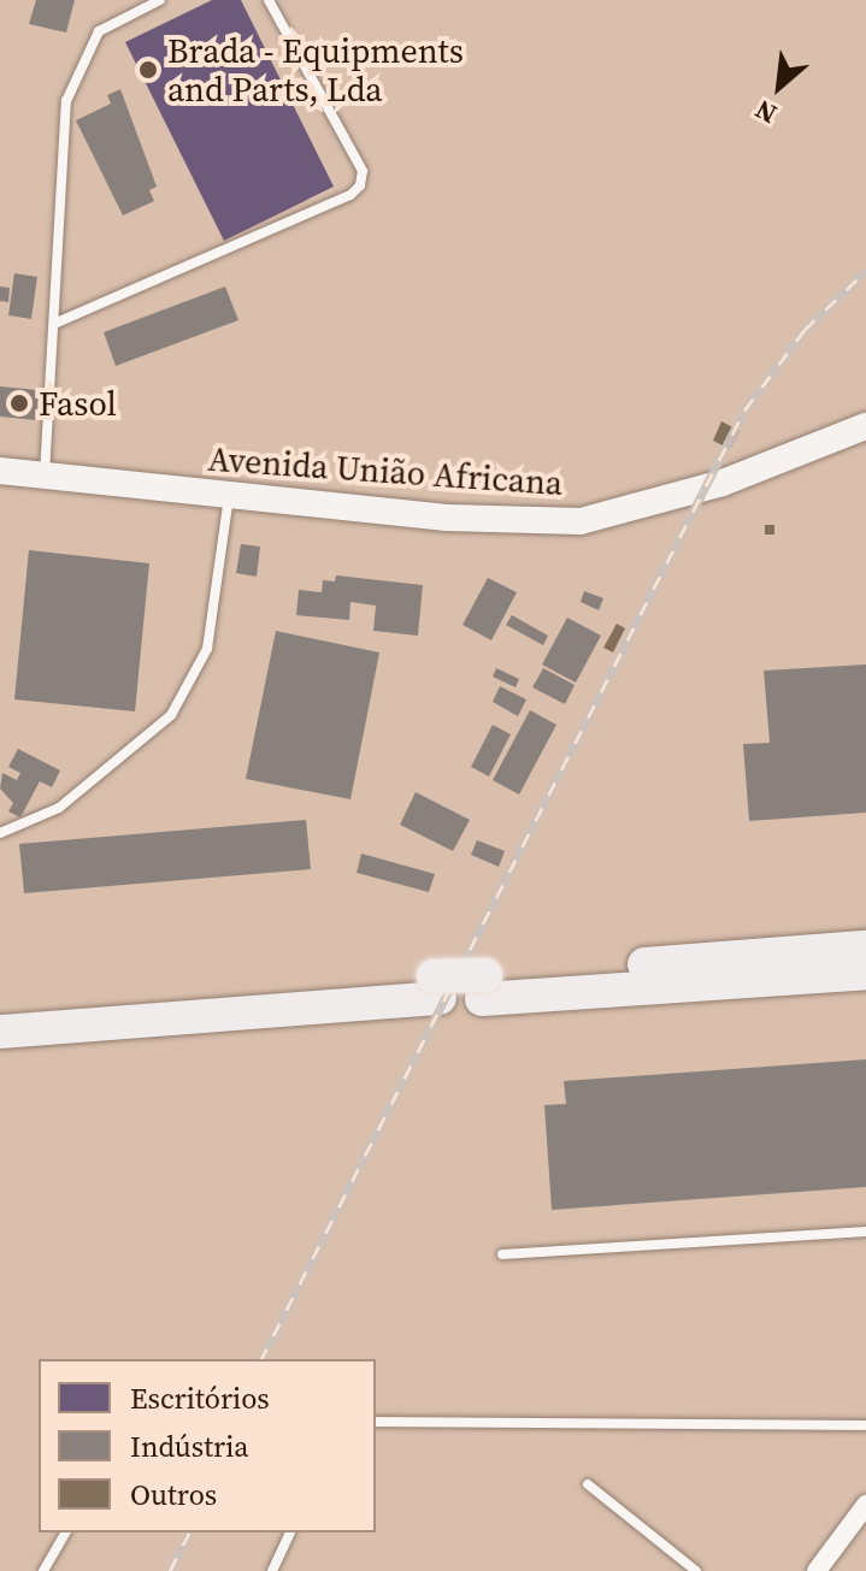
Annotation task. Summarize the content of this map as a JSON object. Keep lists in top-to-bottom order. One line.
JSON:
{"streets":{"main road":["Avenida União Africana"]},"places":["Brada - Equipments and Parts, Lda","Fasol"],"legend":["Escritórios","Indústria","Outros"],"north":"bottom left"}
